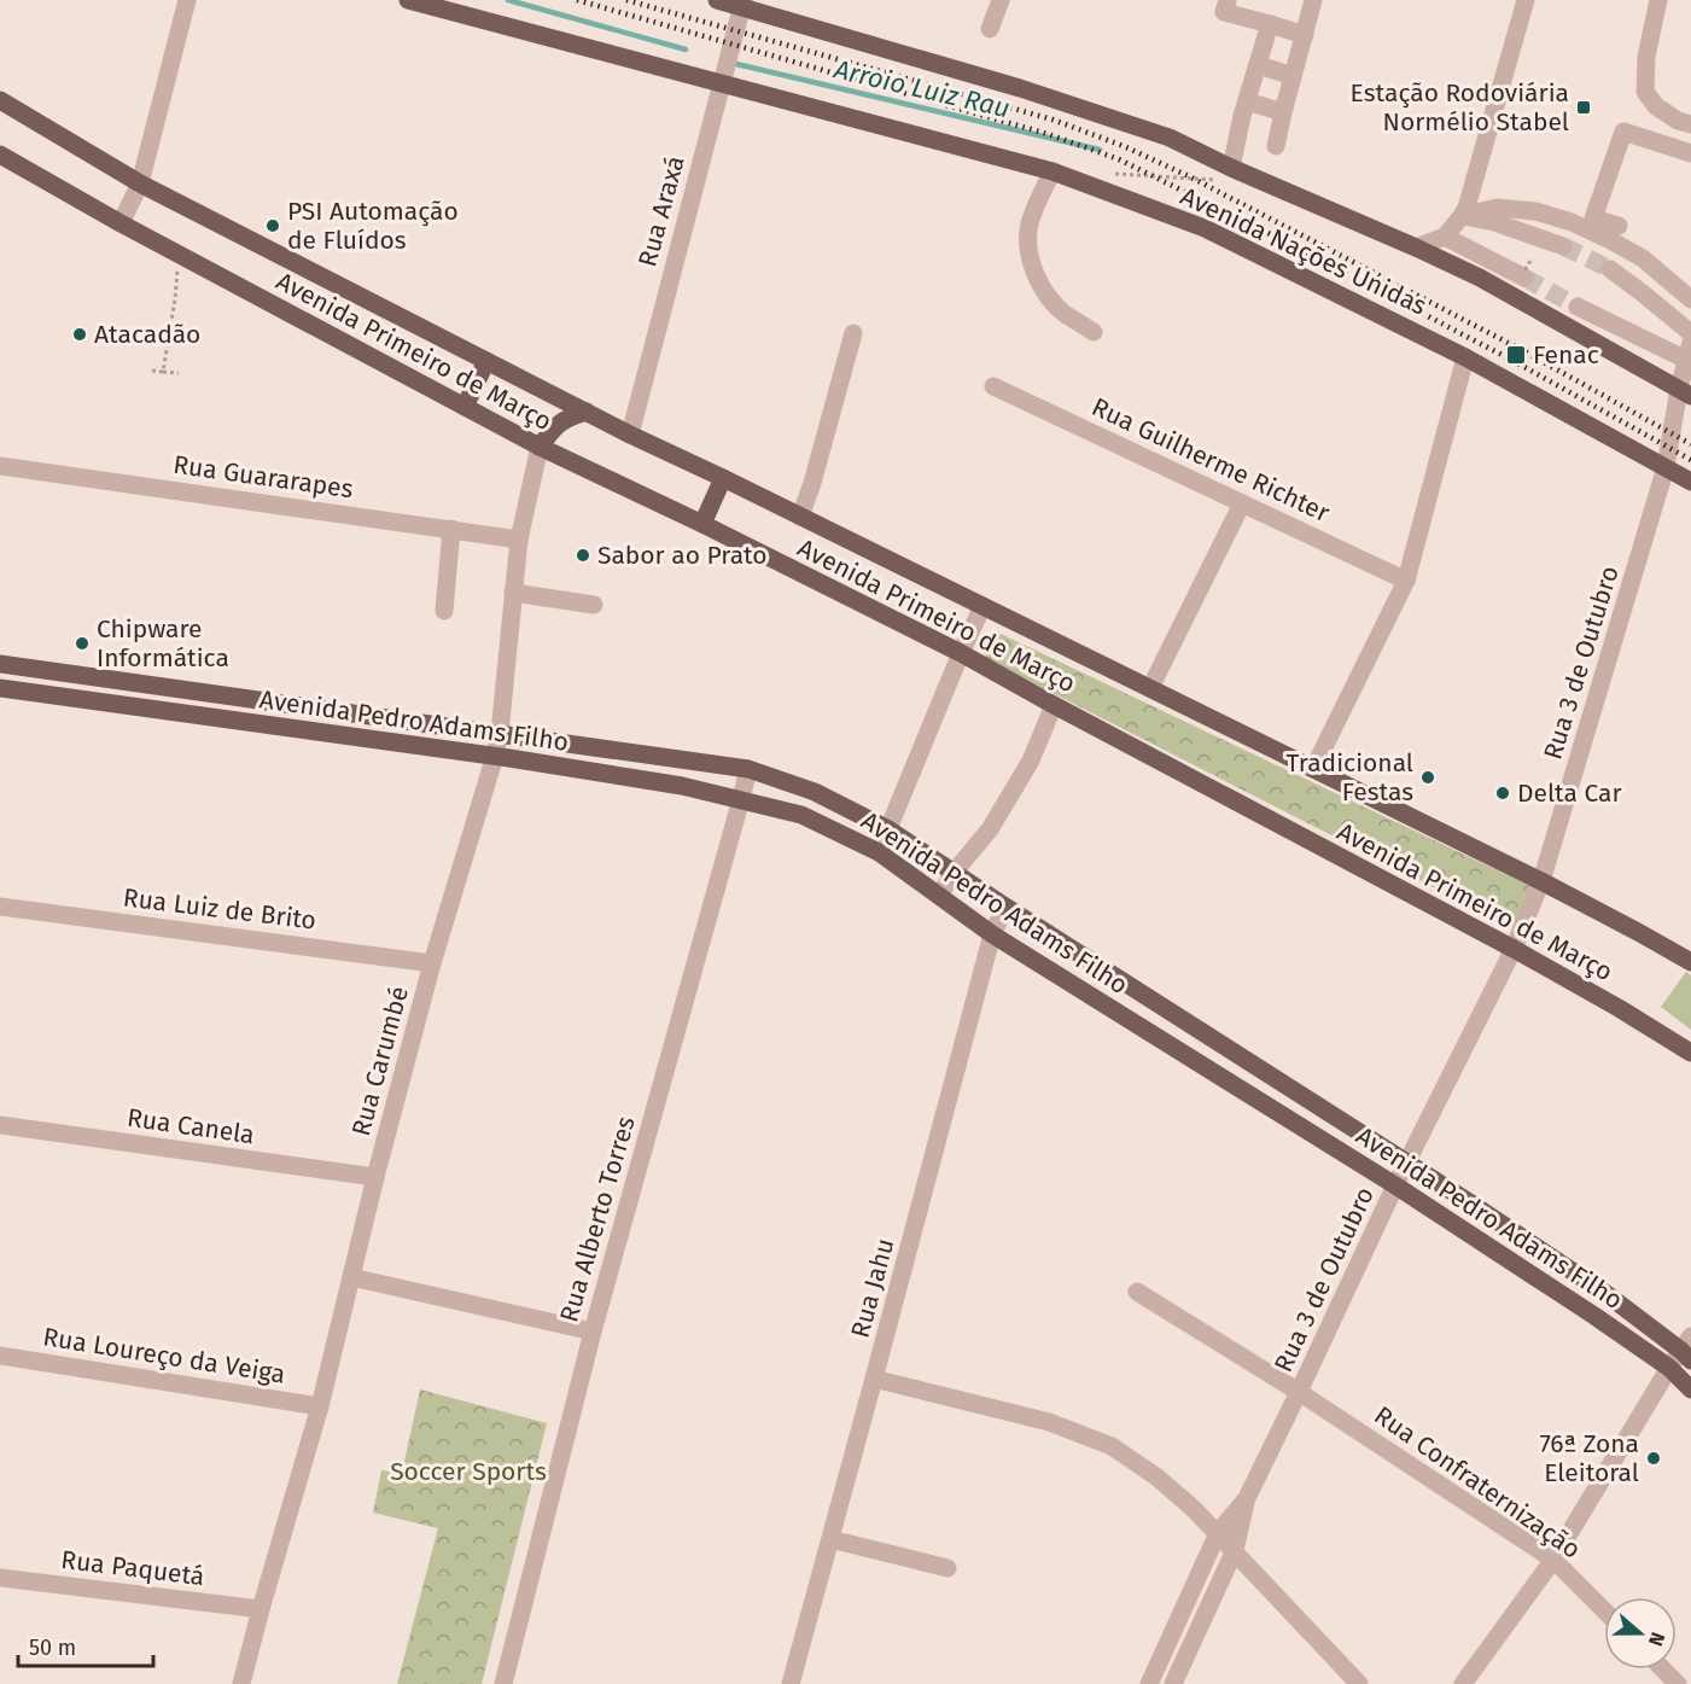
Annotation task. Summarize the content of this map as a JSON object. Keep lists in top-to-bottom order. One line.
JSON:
{"streets":{"main road":["Avenida Nações Unidas","Avenida Primeiro de Março","Avenida Pedro Adams Filho"],"street":["Rua Araxá","Rua Guilherme Richter","Rua Guararapes","Rua 3 de Outubro","Rua Luiz de Brito","Rua Carumbé","Rua Canela","Rua Alberto Torres","Rua Jahu","Rua Loureço da Veiga","Rua Confraternização","Rua Paquetá"]},"crossings":[["Rua Araxá","Avenida Nações Unidas"],["Rua Araxá","Avenida Primeiro de Março"],["Avenida Nações Unidas","Rua 3 de Outubro"],["Avenida Primeiro de Março","Rua 3 de Outubro"],["Avenida Primeiro de Março","Rua Carumbé"],["Rua Guararapes","Rua Carumbé"],["Rua 3 de Outubro","Avenida Pedro Adams Filho"],["Rua 3 de Outubro","Rua Confraternização"],["Avenida Pedro Adams Filho","Rua Carumbé"],["Avenida Pedro Adams Filho","Rua Alberto Torres"],["Avenida Pedro Adams Filho","Rua Jahu"],["Rua Luiz de Brito","Rua Carumbé"],["Rua Carumbé","Rua Canela"],["Rua Carumbé","Rua Loureço da Veiga"],["Rua Carumbé","Rua Paquetá"]],"water":["Arroio Luiz Rau"],"parks":["Soccer Sports"],"places":{"transit":["Estação Rodoviária Normélio Stabel","Fenac"],"other":["PSI Automação de Fluídos","Atacadão","Sabor ao Prato","Chipware Informática","Tradicional Festas","Delta Car","76ª Zona Eleitoral"]},"scale_bar":"50 m","north":"right"}
